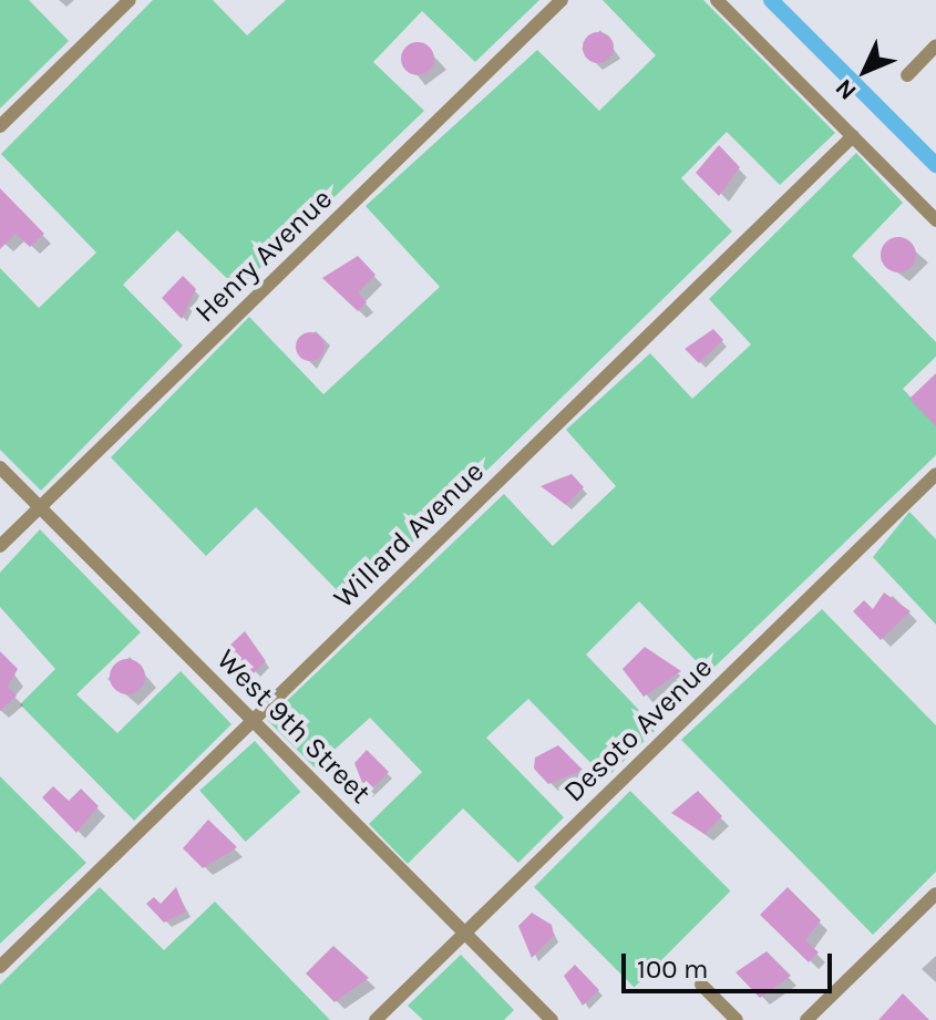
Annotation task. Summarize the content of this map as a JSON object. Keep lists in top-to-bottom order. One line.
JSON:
{"streets":{"street":["Henry Avenue","Willard Avenue","West 9th Street","Desoto Avenue"]},"crossings":[["Henry Avenue","West 9th Street"],["Willard Avenue","West 9th Street"],["West 9th Street","Desoto Avenue"]],"scale_bar":"100 m","north":"bottom left"}
